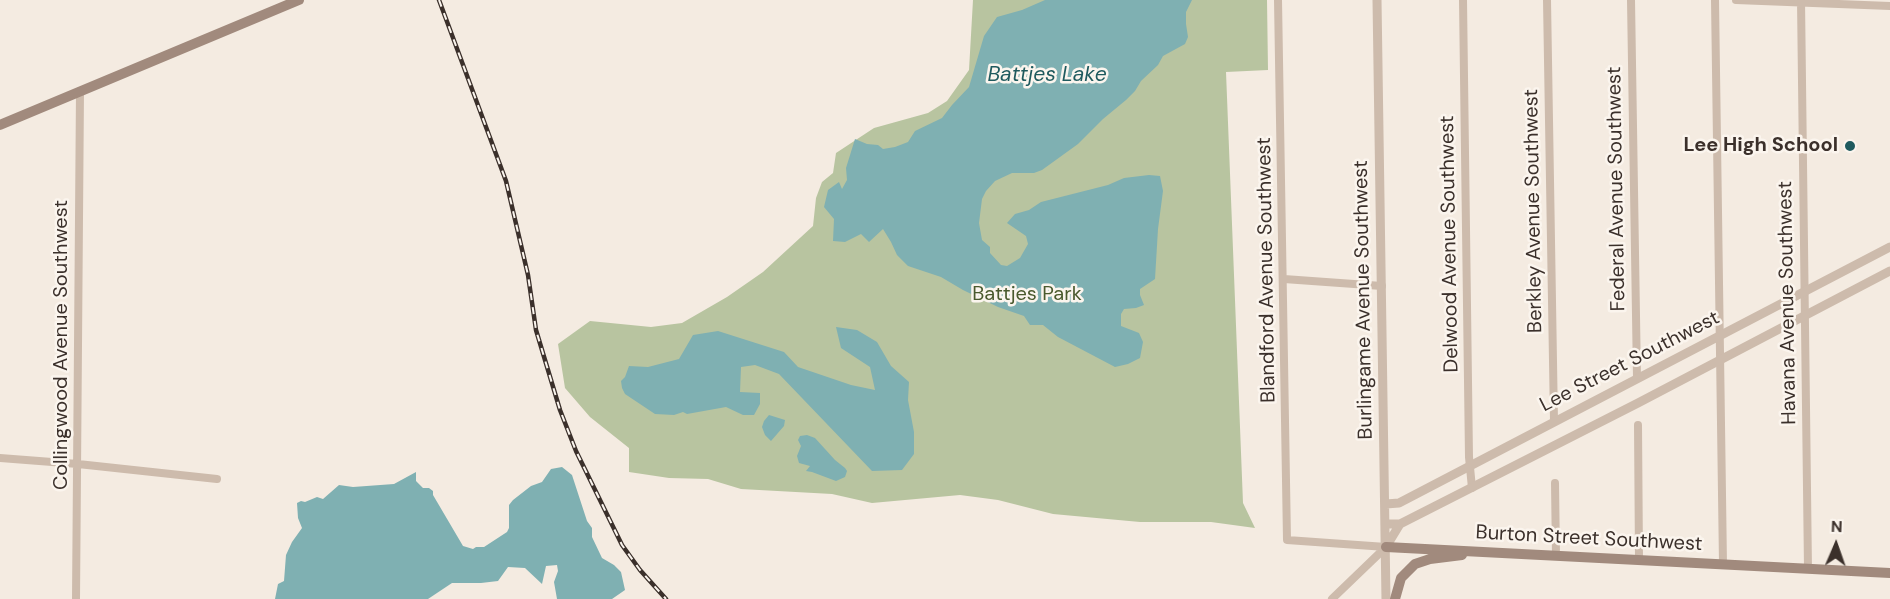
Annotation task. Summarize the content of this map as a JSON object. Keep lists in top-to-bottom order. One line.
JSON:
{"streets":{"main road":["Burton Street Southwest"],"street":["Federal Avenue Southwest","Berkley Avenue Southwest","Delwood Avenue Southwest","Blandford Avenue Southwest","Burlingame Avenue Southwest","Havana Avenue Southwest","Collingwood Avenue Southwest","Lee Street Southwest"]},"crossings":[["Federal Avenue Southwest","Lee Street Southwest"],["Berkley Avenue Southwest","Lee Street Southwest"],["Delwood Avenue Southwest","Lee Street Southwest"],["Blandford Avenue Southwest","Burton Street Southwest"],["Burlingame Avenue Southwest","Lee Street Southwest"],["Burlingame Avenue Southwest","Burton Street Southwest"],["Havana Avenue Southwest","Lee Street Southwest"],["Havana Avenue Southwest","Burton Street Southwest"]],"water":["Battjes Lake"],"parks":["Battjes Park"],"places":["Lee High School"],"north":"top"}
